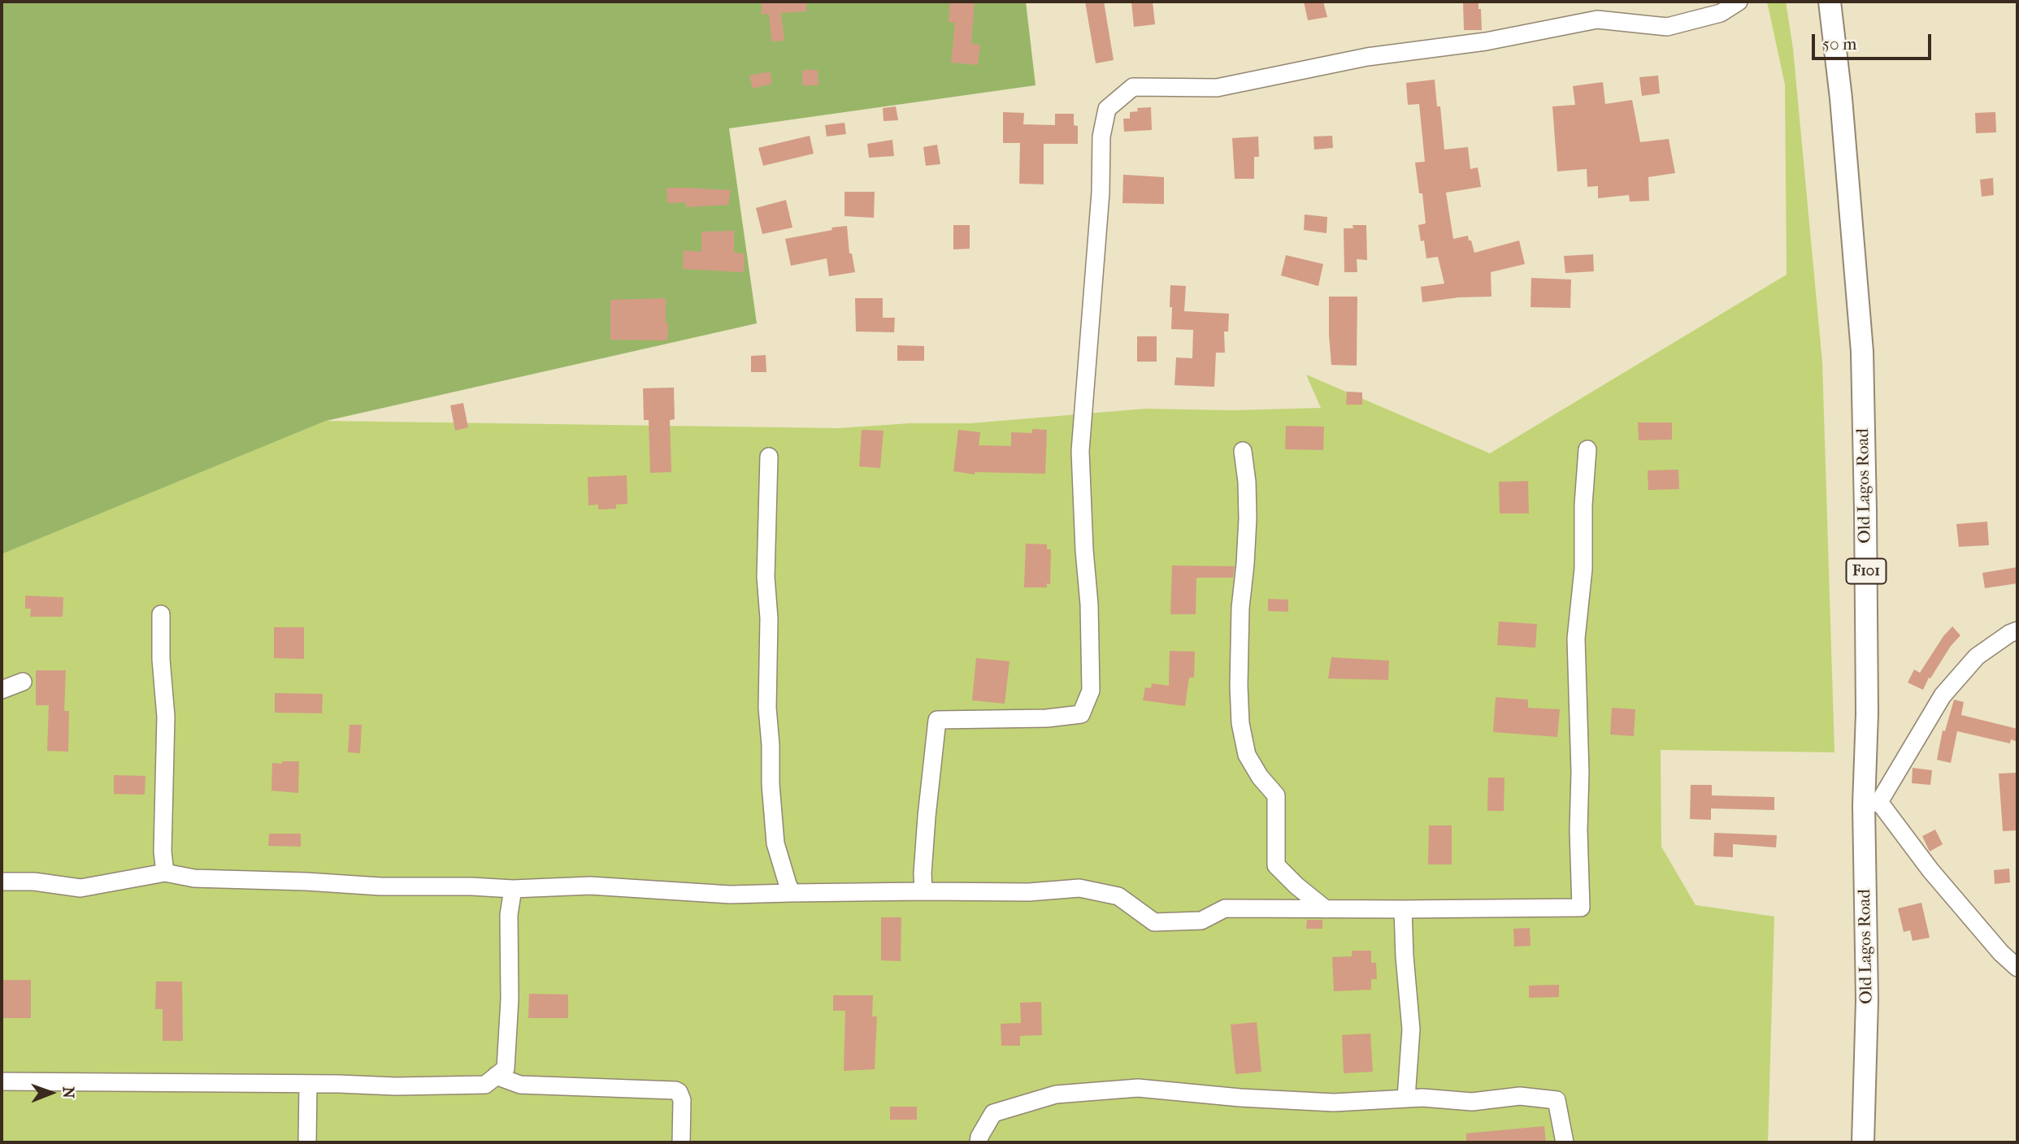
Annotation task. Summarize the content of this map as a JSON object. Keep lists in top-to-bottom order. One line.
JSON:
{"streets":{"main road":["Old Lagos Road","F101"]},"scale_bar":"50 m","north":"right"}
